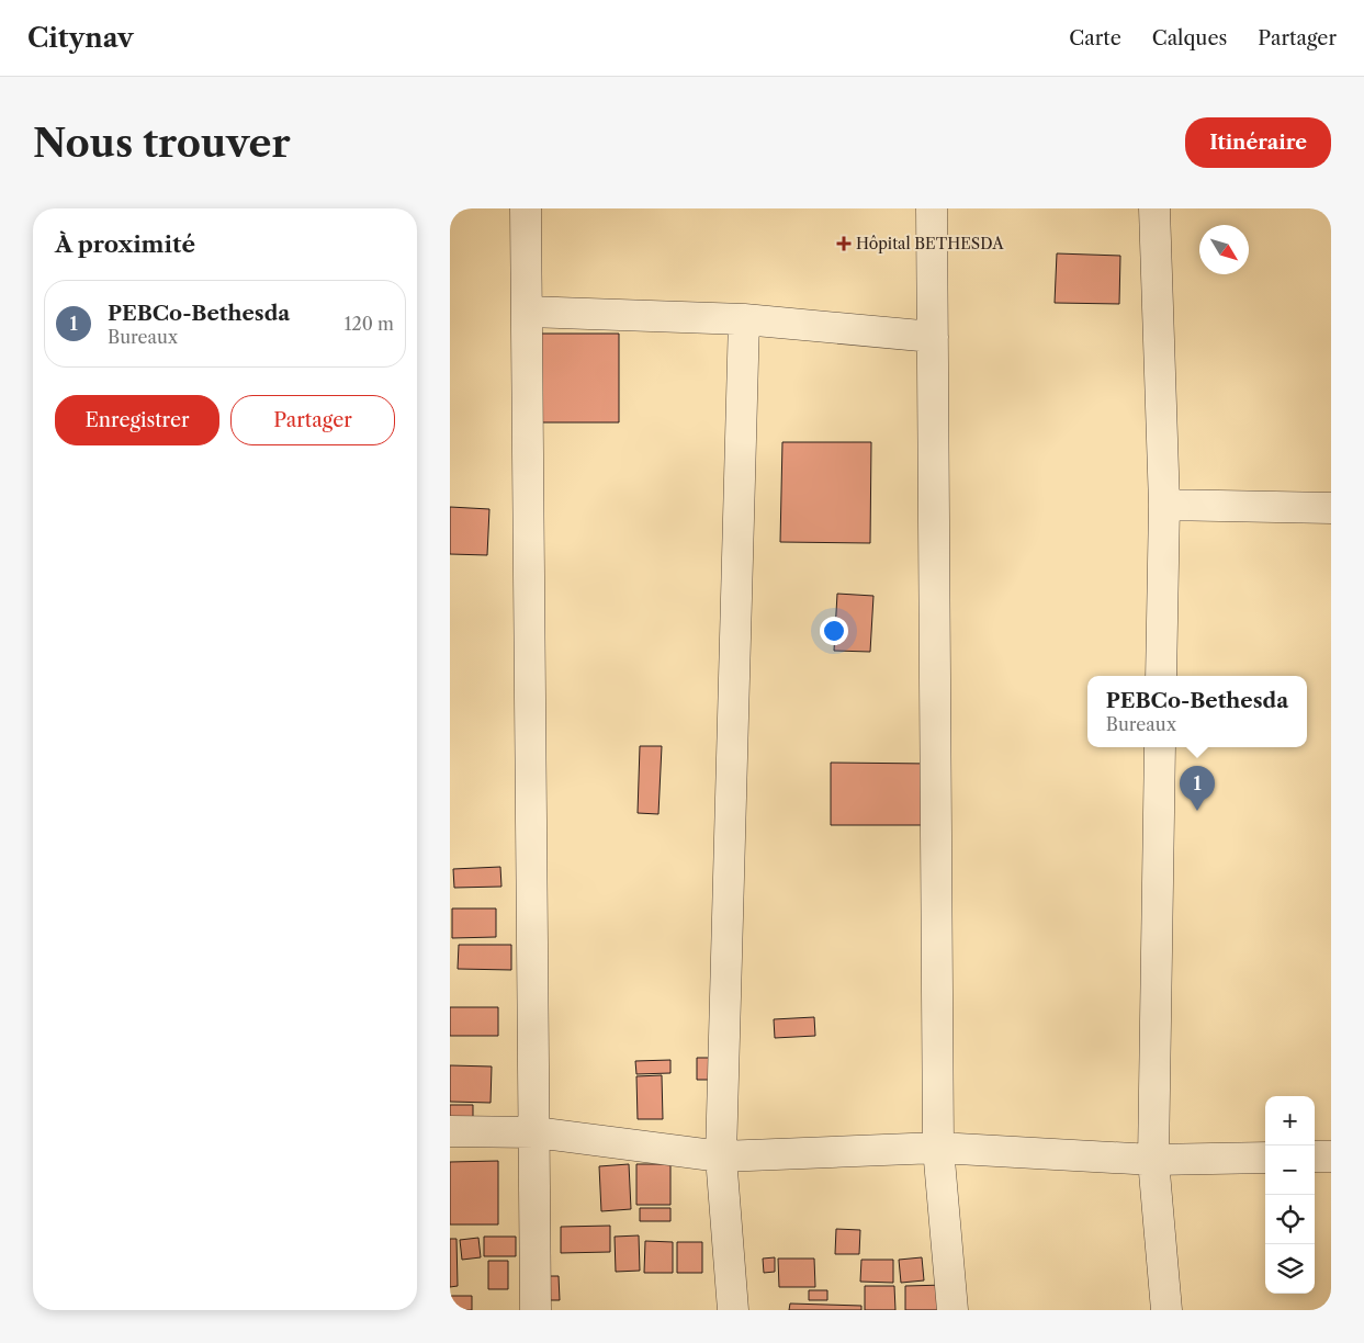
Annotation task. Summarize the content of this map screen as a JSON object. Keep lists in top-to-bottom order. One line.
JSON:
{"places":{"health":["Hôpital BETHESDA"]},"north":"bottom right","page":{"header":"Citynav","nav":["Carte","Calques","Partager"],"buttons":["Itinéraire",["Enregistrer","Partager"]],"title":"Nous trouver","heading":"À proximité","list":[{"mark":"1","name":"PEBCo-Bethesda","note":"Bureaux","value":"120 m"}],"popup":["PEBCo-Bethesda","Bureaux"],"pins":"1","map_buttons":["+","−"]}}
